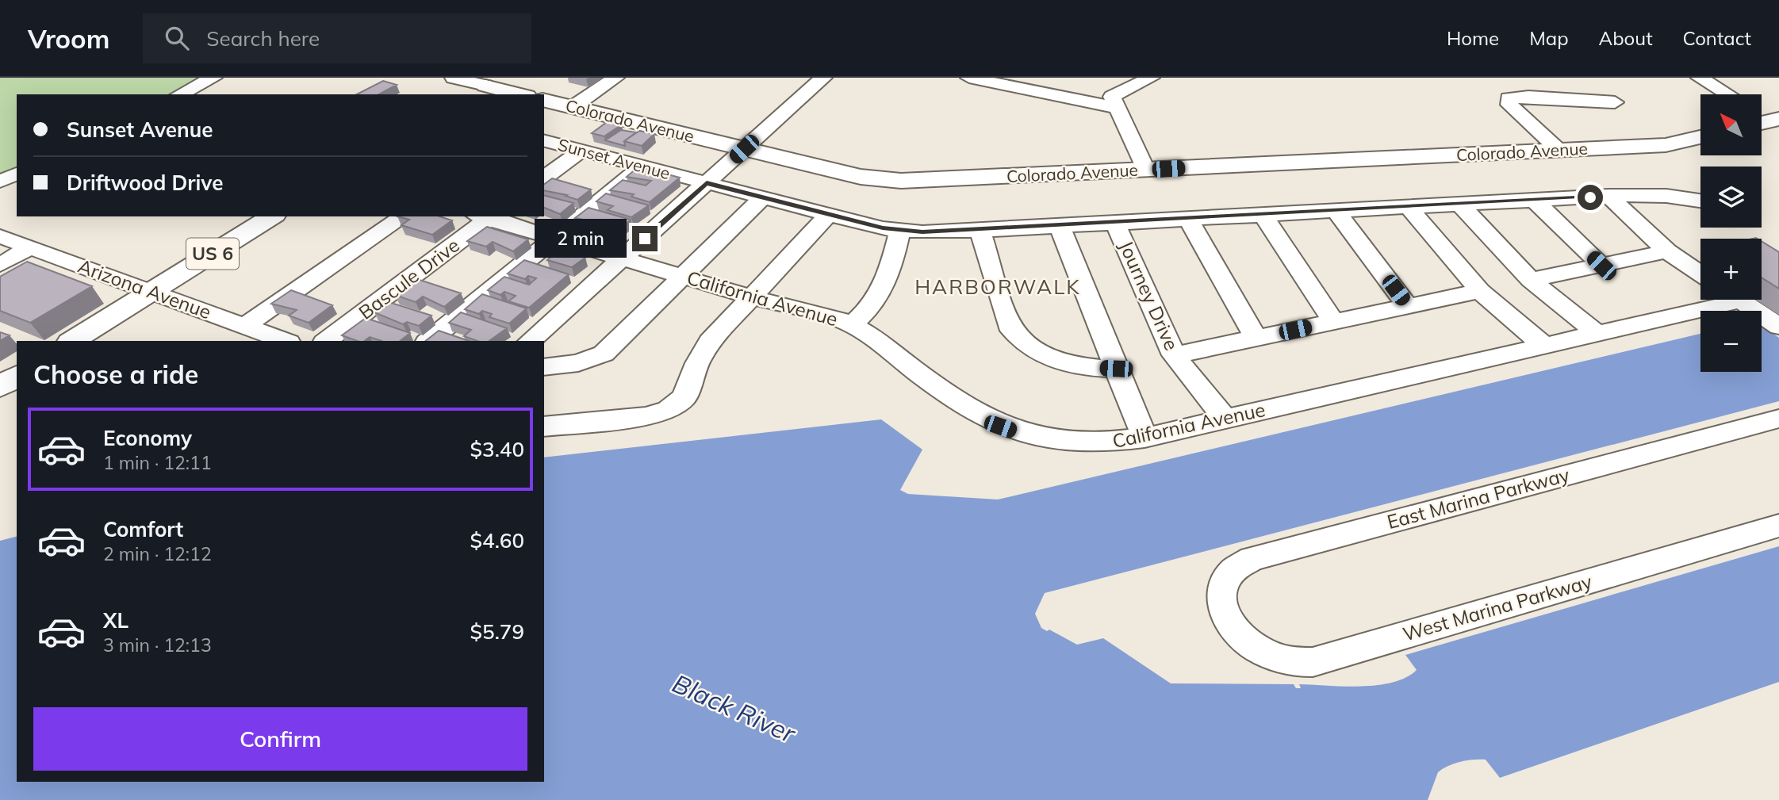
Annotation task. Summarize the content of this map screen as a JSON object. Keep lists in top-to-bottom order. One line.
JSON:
{"streets":{"main road":["Colorado Avenue","US 6"],"street":["Sunset Avenue","Bascule Drive","Arizona Avenue","Journey Drive","California Avenue","East Marina Parkway","West Marina Parkway"]},"crossings":[["Sunset Avenue","Journey Drive"],["US 6","Arizona Avenue"],["Bascule Drive","California Avenue"],["Journey Drive","California Avenue"],["East Marina Parkway","West Marina Parkway"]],"districts":["HARBORWALK"],"water":["Black River"],"north":"top left","page":{"header":"Vroom","search":"Search here","nav":["Home","Map","About","Contact"],"map_buttons":["+","−"],"banner":["Sunset Avenue","Driftwood Drive"],"bubble":"2 min","heading":"Choose a ride","list":[{"name":"Economy","note":"1 min · 12:11","value":"$3.40"},{"name":"Comfort","note":"2 min · 12:12","value":"$4.60"},{"name":"XL","note":"3 min · 12:13","value":"$5.79"}],"buttons":"Confirm"}}
